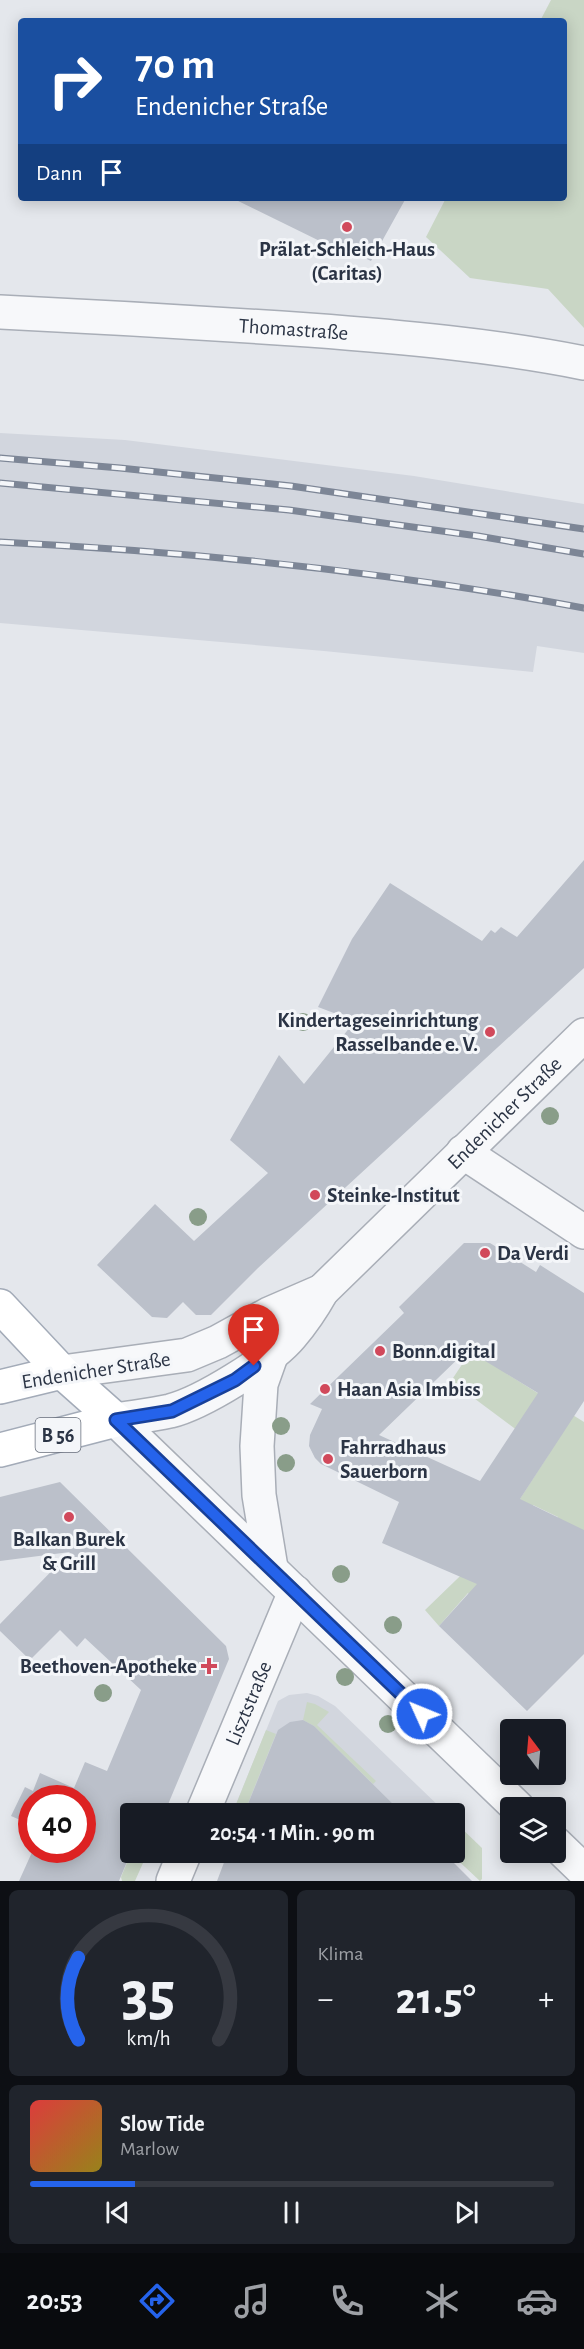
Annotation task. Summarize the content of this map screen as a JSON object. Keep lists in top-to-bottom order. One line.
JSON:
{"streets":{"main road":["Endenicher Straße","B 56"],"street":["Thomastraße","Lisztstraße"]},"crossings":[["Endenicher Straße","B 56"]],"places":{"other":["Prälat-Schleich-Haus (Caritas)","Kindertageseinrichtung Rasselbande e. V.","Steinke-Institut","Da Verdi","Bonn.digital","Haan Asia Imbiss","Fahrradhaus Sauerborn","Balkan Burek & Grill"],"health":["Beethoven-Apotheke"]},"north":"top","page":{"turn":["70 m","Endenicher Straße"],"then":"Dann","limit":"40","trip":"20:54 · 1 Min. · 90 m","tile":"Klima","heat":["−","21.5°","+"],"song":["Slow Tide","Marlow"],"tabs":"20:53","gauge":["35","km/h"]}}
